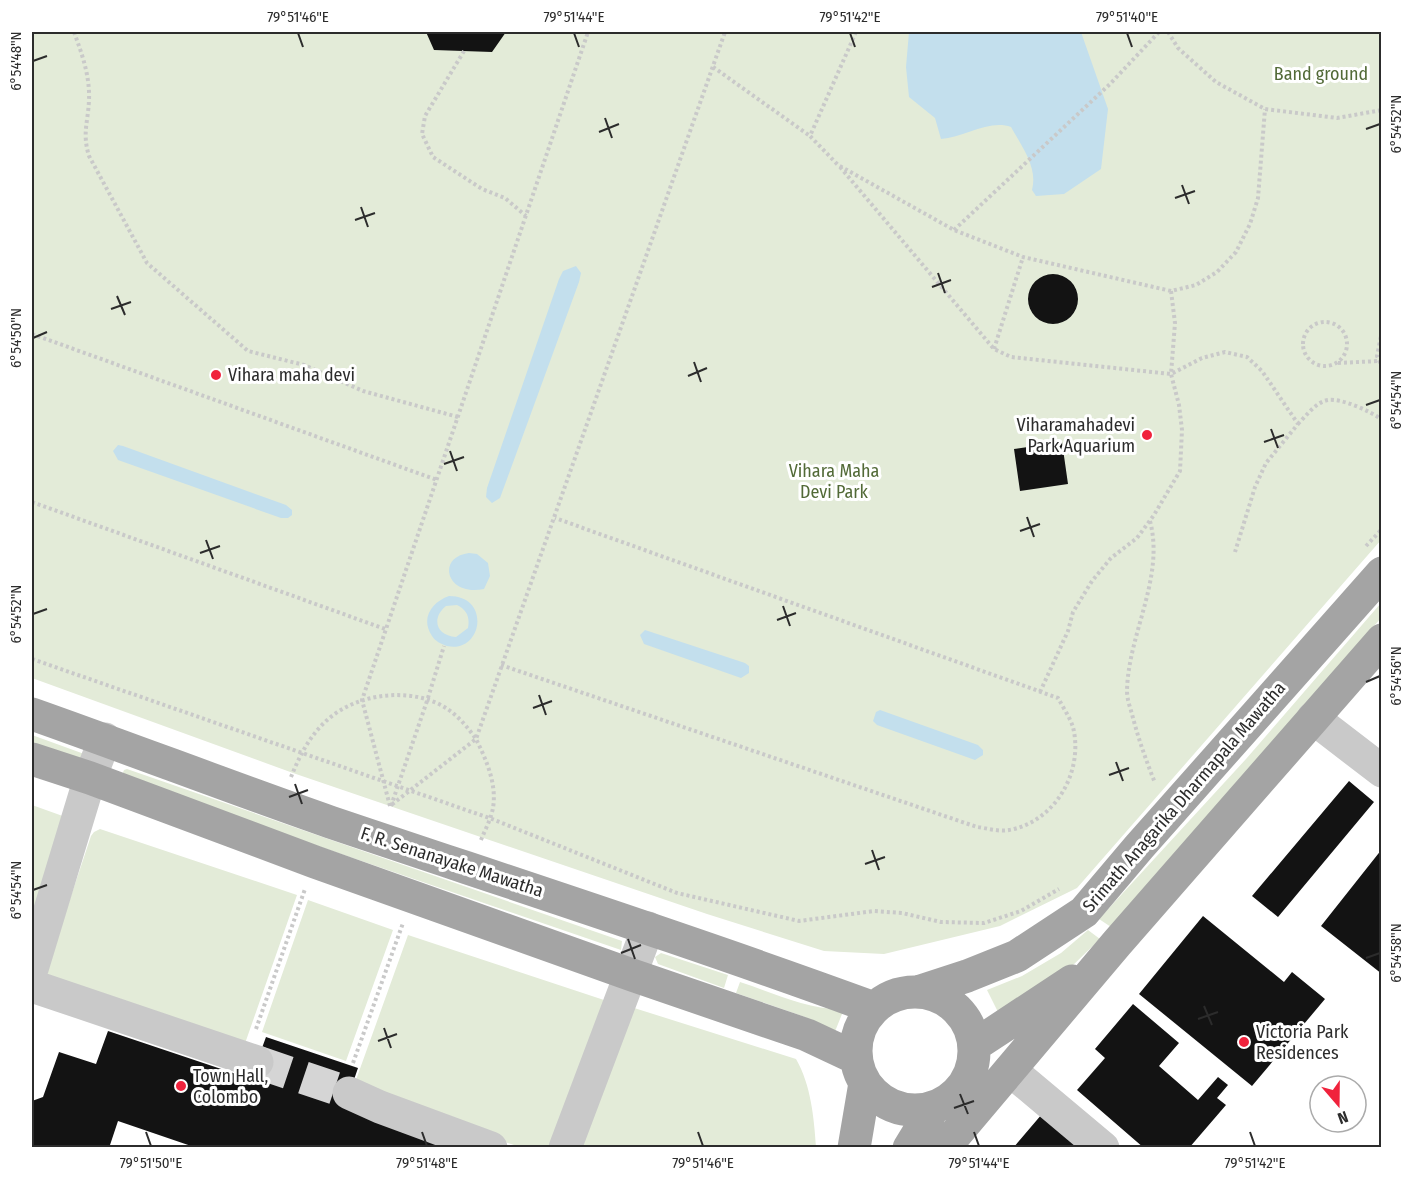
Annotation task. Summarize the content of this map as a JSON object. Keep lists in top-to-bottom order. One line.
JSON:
{"streets":{"main road":["Srimath Anagarika Dharmapala Mawatha","F. R. Senanayake Mawatha"]},"crossings":[["Srimath Anagarika Dharmapala Mawatha","F. R. Senanayake Mawatha"]],"parks":["Band ground","Vihara Maha Devi Park"],"places":["Vihara maha devi","Viharamahadevi Park Aquarium","Victoria Park Residences","Town Hall, Colombo"],"north":"bottom","coordinates":["79°51'46\"E","79°51'44\"E","79°51'42\"E","79°51'40\"E","6°54'48\"N","6°54'52\"N","6°54'50\"N","6°54'54\"N","6°54'56\"N","6°54'58\"N","79°51'50\"E","79°51'48\"E"]}
